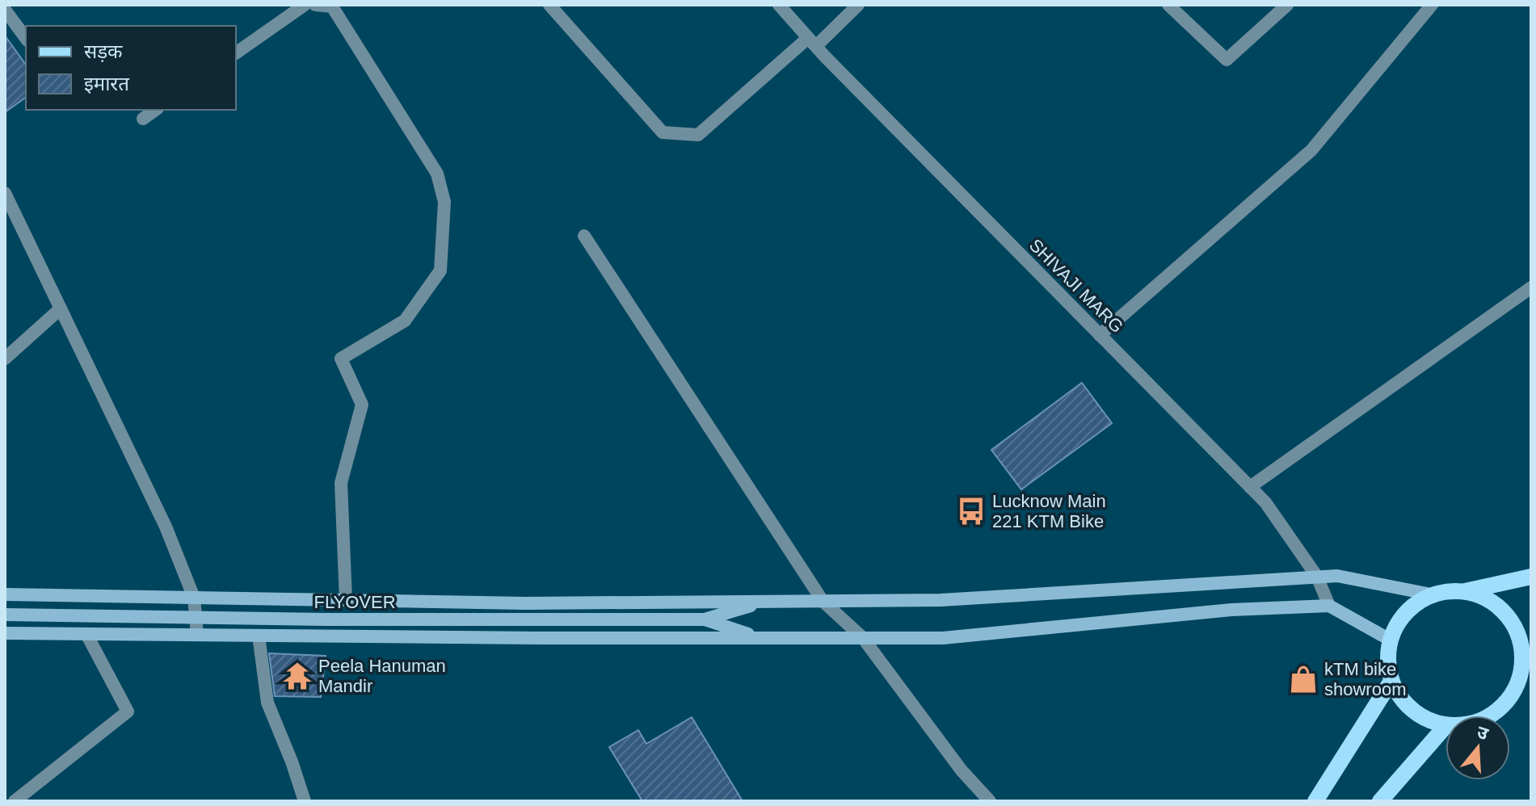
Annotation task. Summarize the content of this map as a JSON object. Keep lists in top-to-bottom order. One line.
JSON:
{"streets":{"main road":["FLYOVER"],"street":["SHIVAJI MARG"]},"places":{"bus stop":["Lucknow Main 221 KTM Bike"],"temple":["Peela Hanuman Mandir"],"shop":["kTM bike showroom"]},"legend":["सड़क","इमारत"],"north":"top"}
